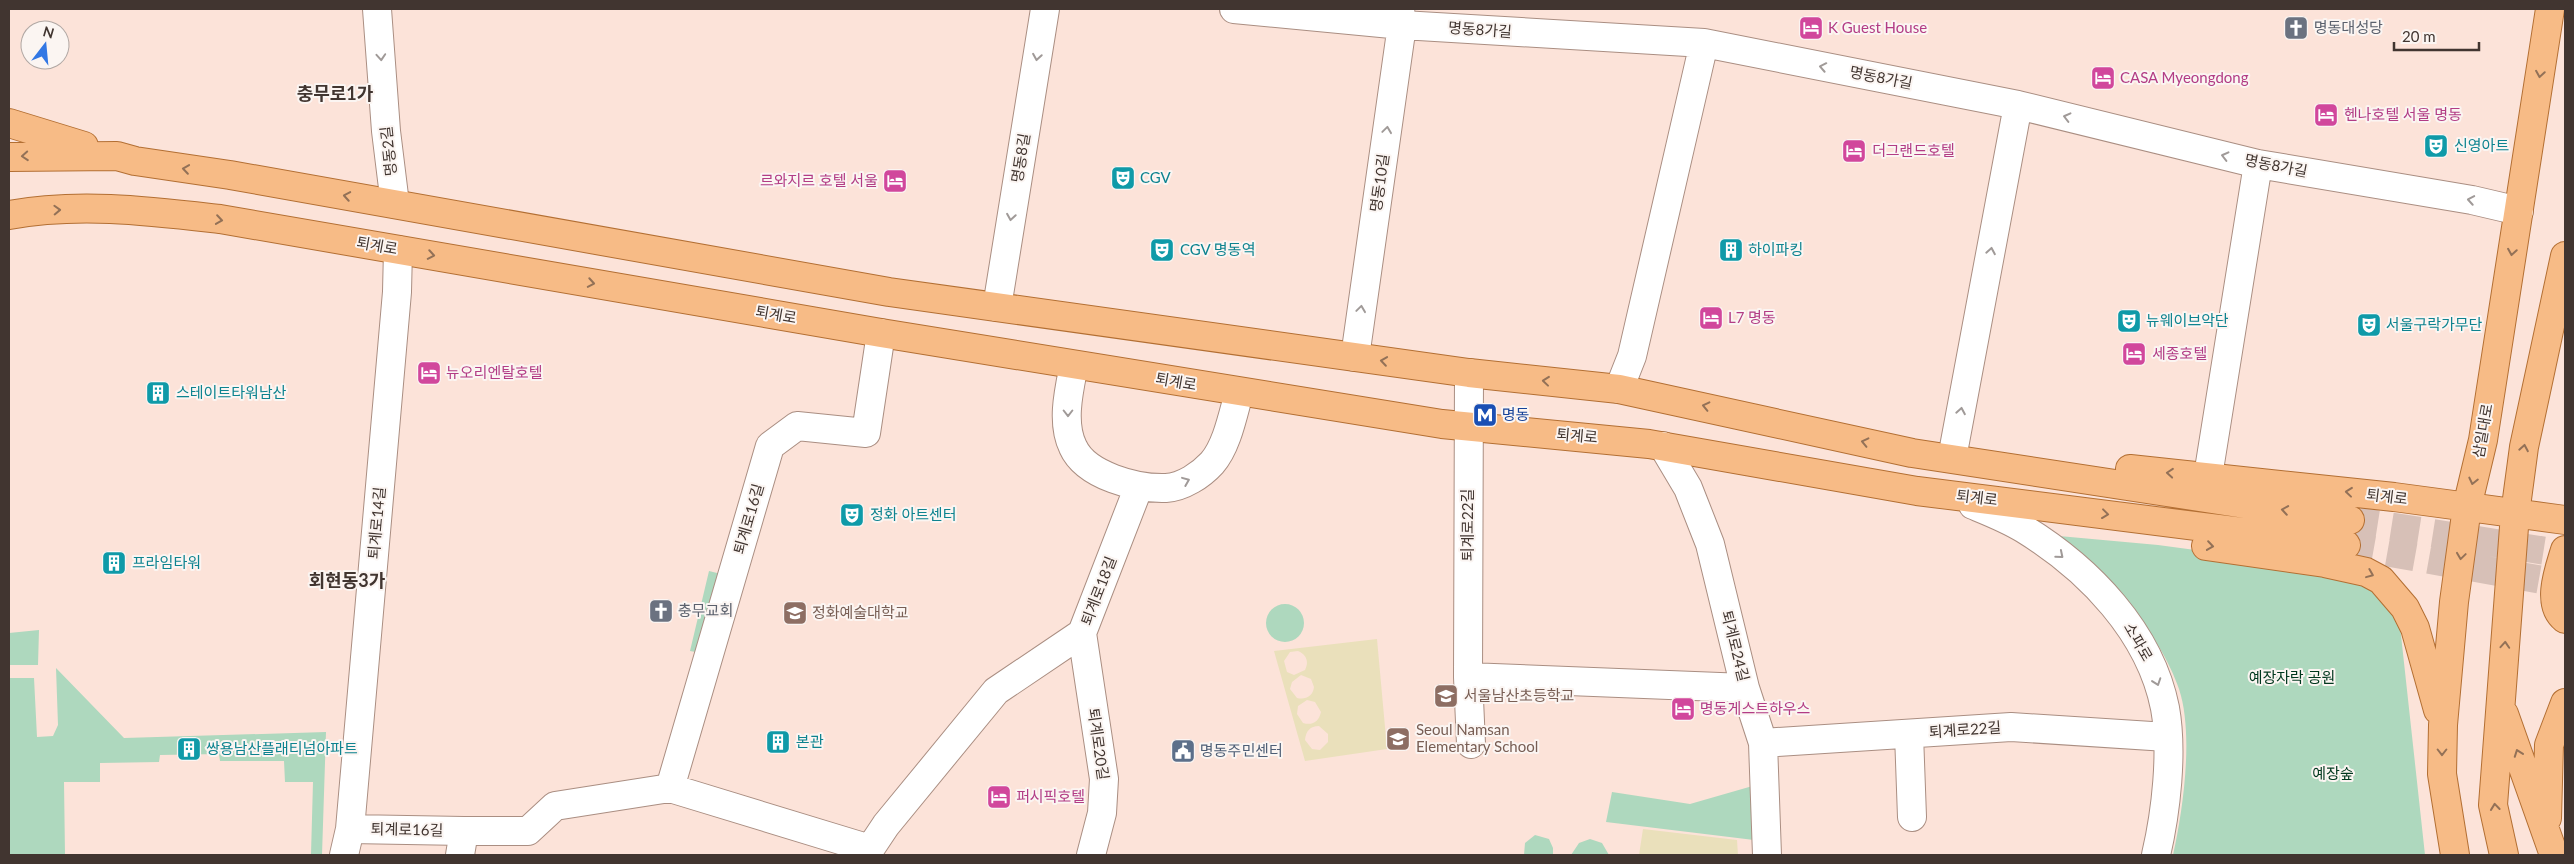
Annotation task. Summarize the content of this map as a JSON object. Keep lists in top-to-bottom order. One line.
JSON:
{"streets":{"main road":["퇴계로","삼일대로"],"street":["명동8가길","명동2길","명동8길","명동10길","퇴계로16길","퇴계로14길","퇴계로22길","퇴계로18길","소파로","퇴계로24길","퇴계로20길"]},"crossings":[["명동8가길","명동10길"],["명동8가길","삼일대로"],["명동2길","퇴계로"],["명동8길","퇴계로"],["명동10길","퇴계로"],["퇴계로","삼일대로"],["퇴계로","퇴계로16길"],["퇴계로","퇴계로14길"],["퇴계로","퇴계로22길"],["퇴계로","퇴계로24길"],["퇴계로16길","퇴계로14길"],["퇴계로16길","퇴계로18길"],["퇴계로22길","소파로"],["퇴계로22길","퇴계로24길"],["퇴계로18길","퇴계로20길"]],"one_way":["명동8가길","명동2길","명동8길","명동10길","소파로"],"districts":["충무로1가","회현동3가"],"parks":["예장자락 공원","예장숲"],"places":{"hotel":["K Guest House","CASA Myeongdong","헨나호텔 서울 명동","더그랜드호텔","르와지르 호텔 서울","L7 명동","세종호텔","뉴오리엔탈호텔","명동게스트하우스","퍼시픽호텔"],"church":["명동대성당","충무교회"],"theatre":["신영아트","CGV","CGV 명동역","뉴웨이브악단","서울구락가무단","정화 아트센터"],"building":["하이파킹","스테이트타워남산","프라임타워","본관","쌍용남산플래티넘아파트"],"metro station":["명동"],"school or university":["정화예술대학교","서울남산초등학교","Seoul Namsan Elementary School"],"public building":["명동주민센터"]},"scale_bar":"20 m","north":"top"}
